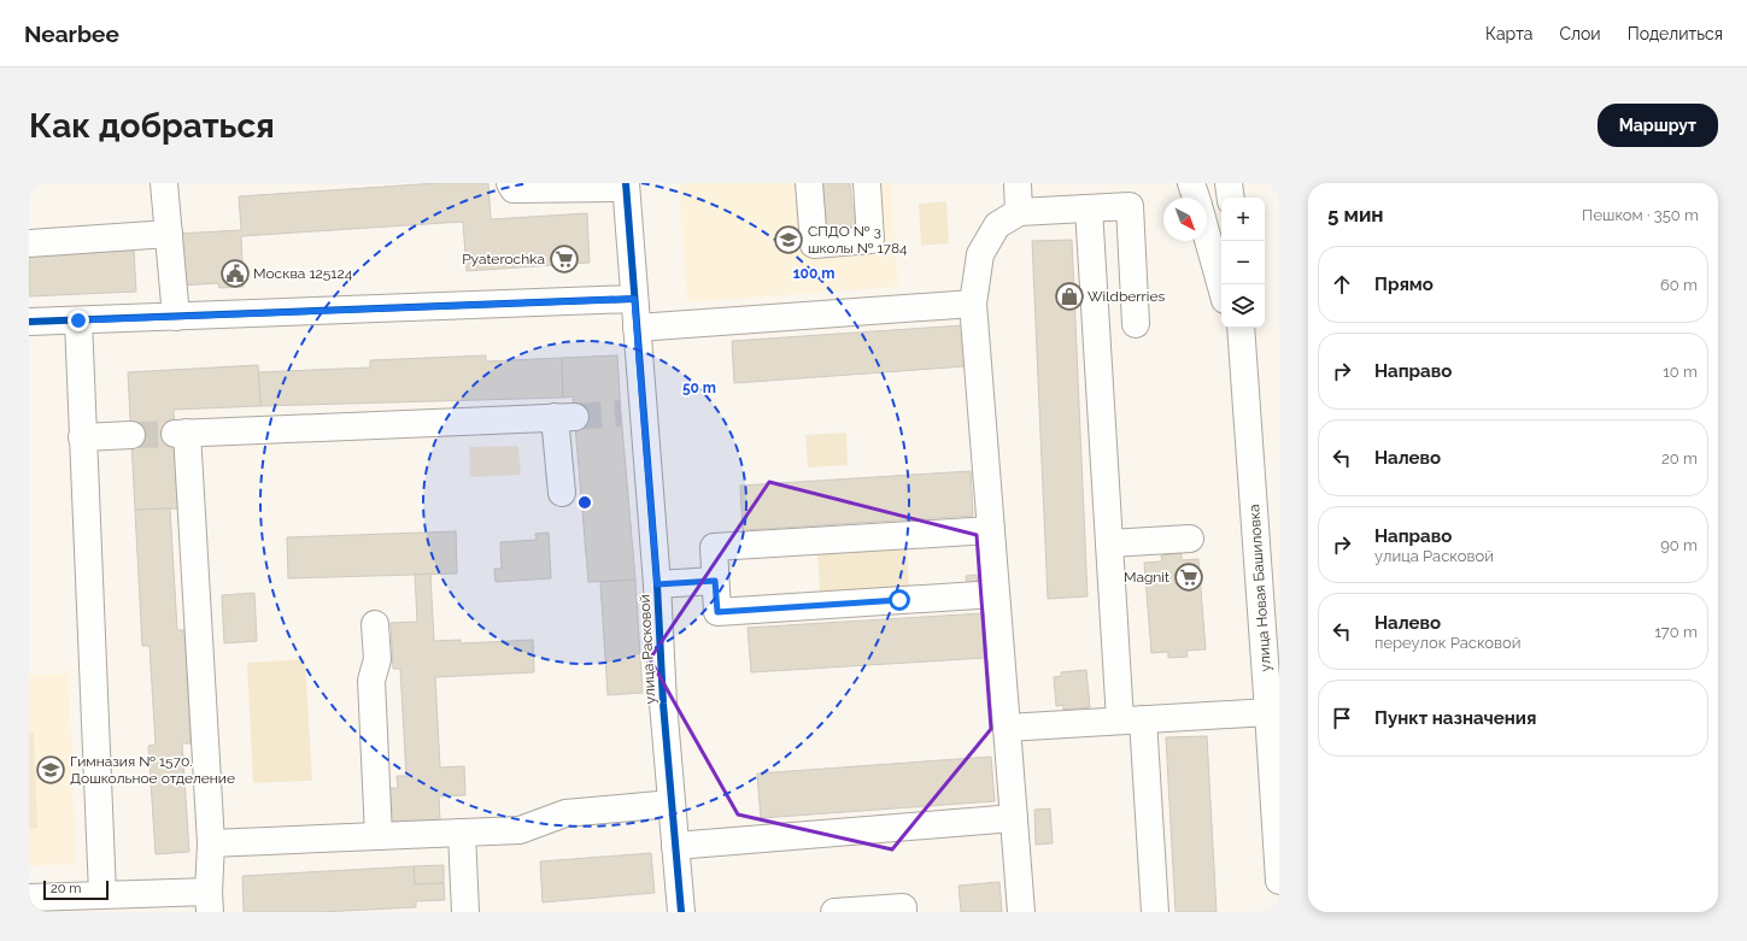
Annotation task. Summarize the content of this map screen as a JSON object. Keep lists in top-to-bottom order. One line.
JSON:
{"streets":{"street":["улица Новая Башиловка","улица Расковой"]},"places":{"school or university":["СПДО № 3 школы № 1784","Гимназия № 1570. Дошкольное отделение"],"supermarket":["Pyaterochka","Magnit"],"public building":["Москва 125124"],"shop":["Wildberries"]},"scale_bar":"20 m","north":"bottom right","page":{"header":"Nearbee","nav":["Карта","Слои","Поделиться"],"buttons":"Маршрут","title":"Как добраться","heading":["5 мин","Пешком · 350 m"],"map_buttons":["+","−"],"list":[["Прямо","60 m"],["Направо","10 m"],["Налево","20 m"],["Направо","улица Расковой","90 m"],["Налево","переулок Расковой","170 m"],"Пункт назначения"],"scale":"20 m"},"rings":["100 m","50 m"]}
